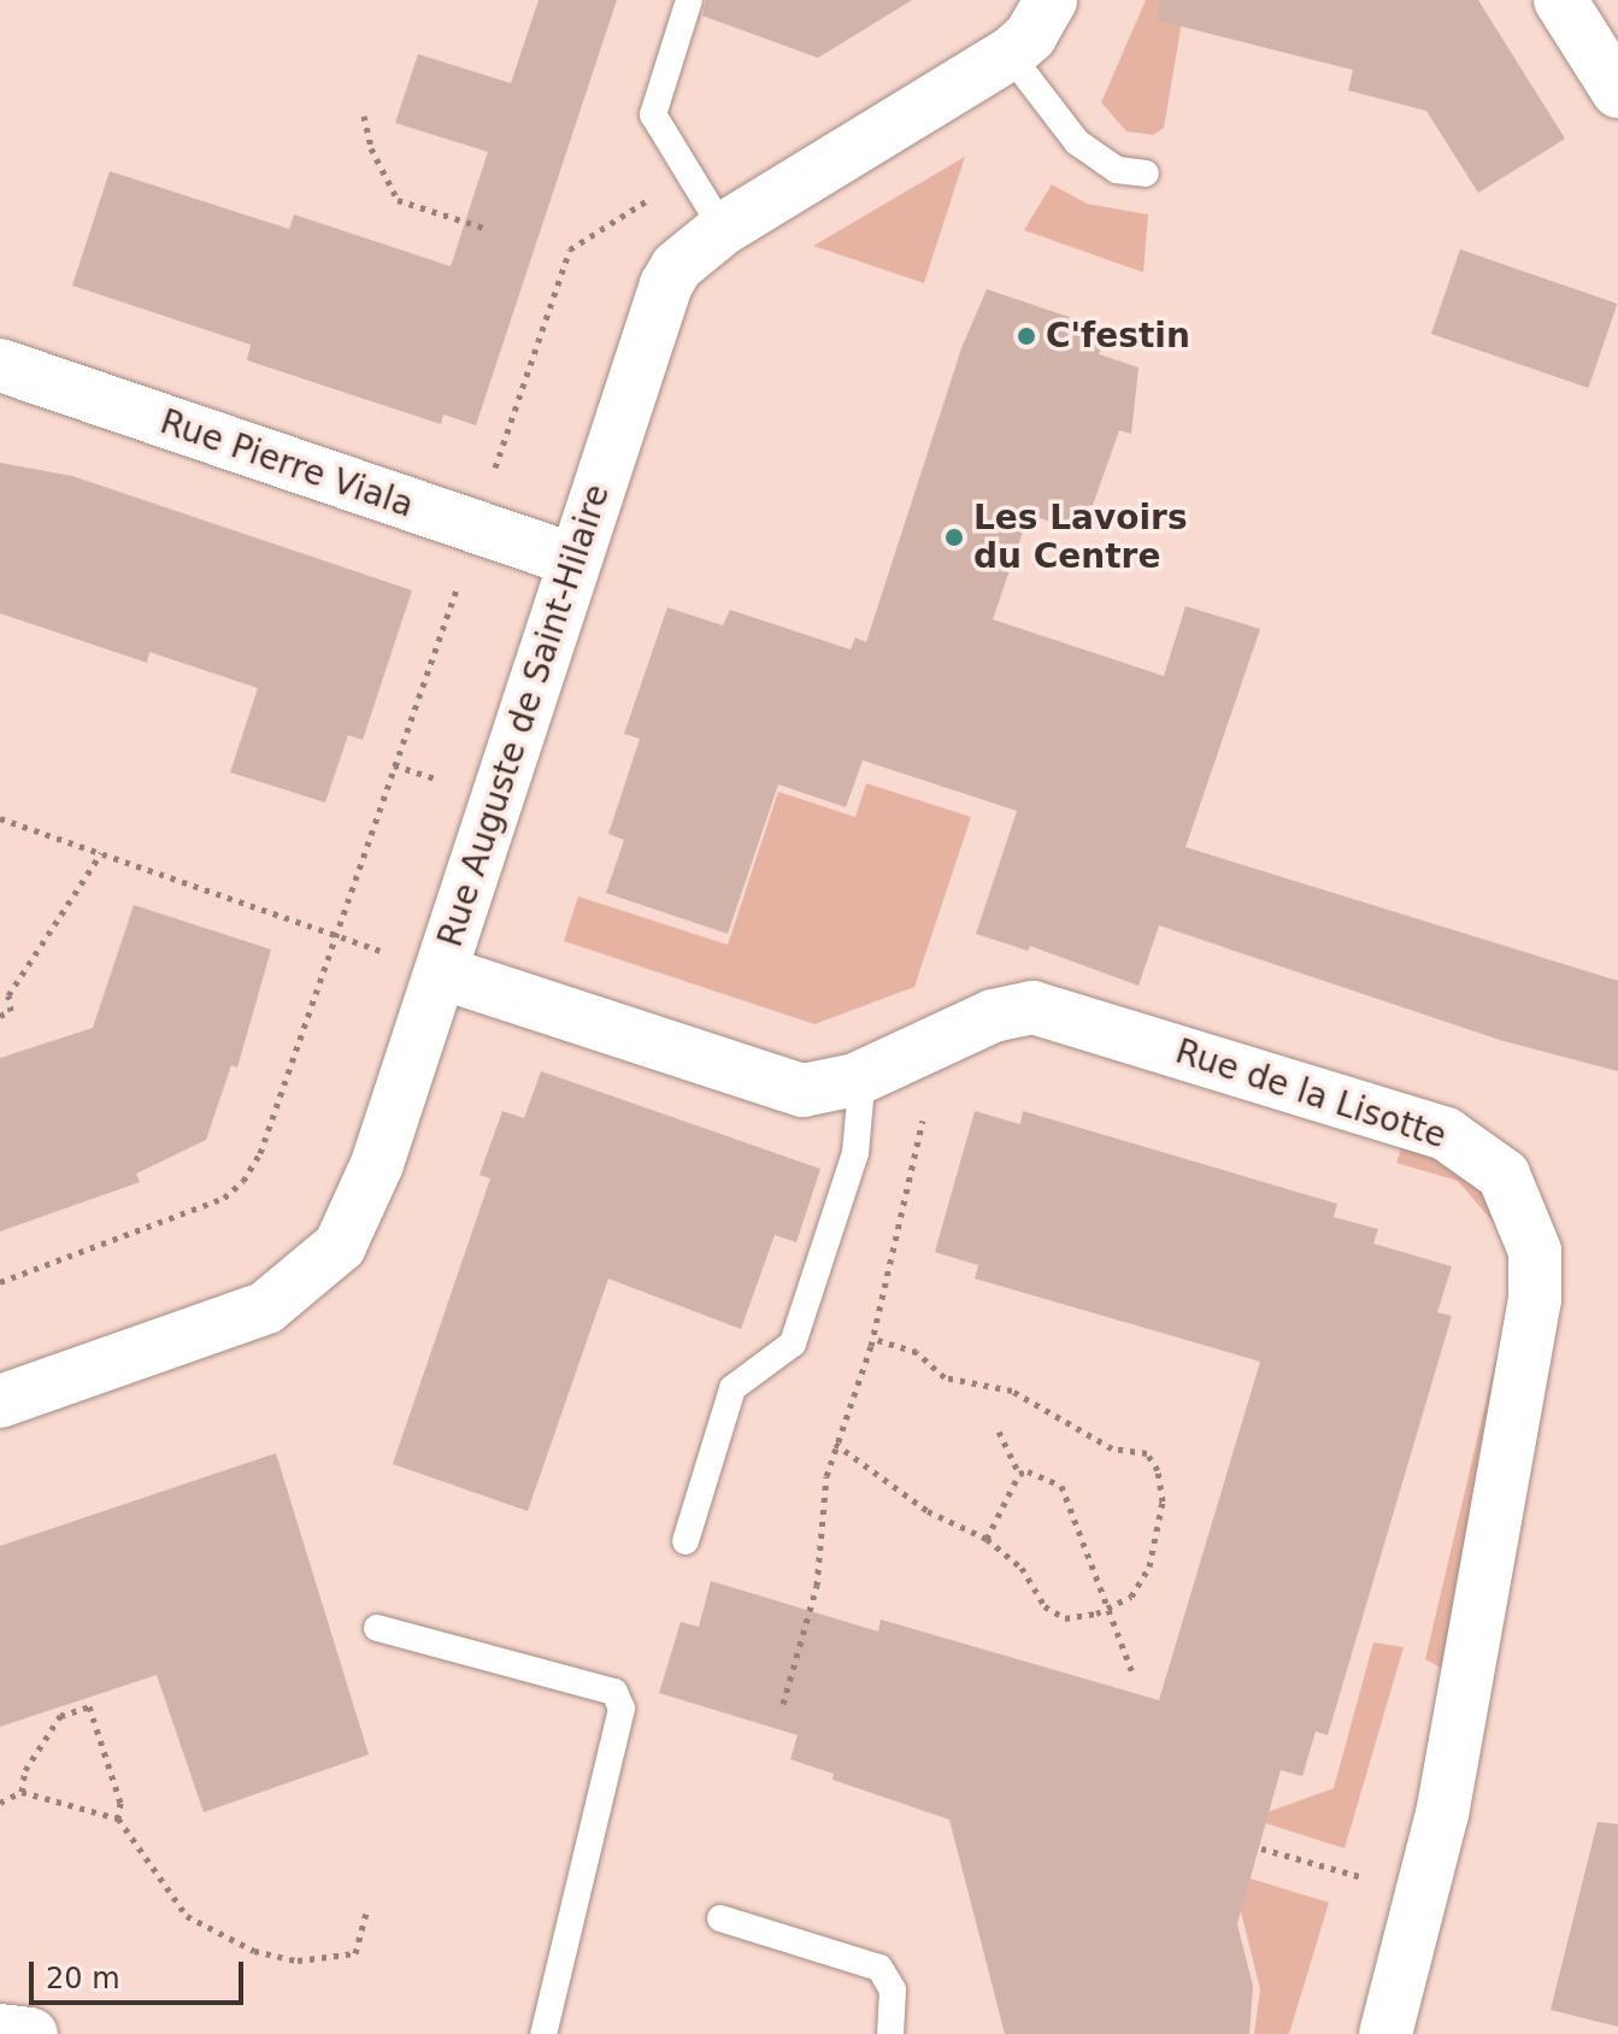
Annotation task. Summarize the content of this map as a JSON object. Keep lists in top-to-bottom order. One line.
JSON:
{"streets":{"street":["Rue Pierre Viala","Rue Auguste de Saint-Hilaire","Rue de la Lisotte"]},"crossings":[["Rue Pierre Viala","Rue Auguste de Saint-Hilaire"],["Rue Auguste de Saint-Hilaire","Rue de la Lisotte"]],"places":["C'festin","Les Lavoirs du Centre"],"scale_bar":"20 m"}
